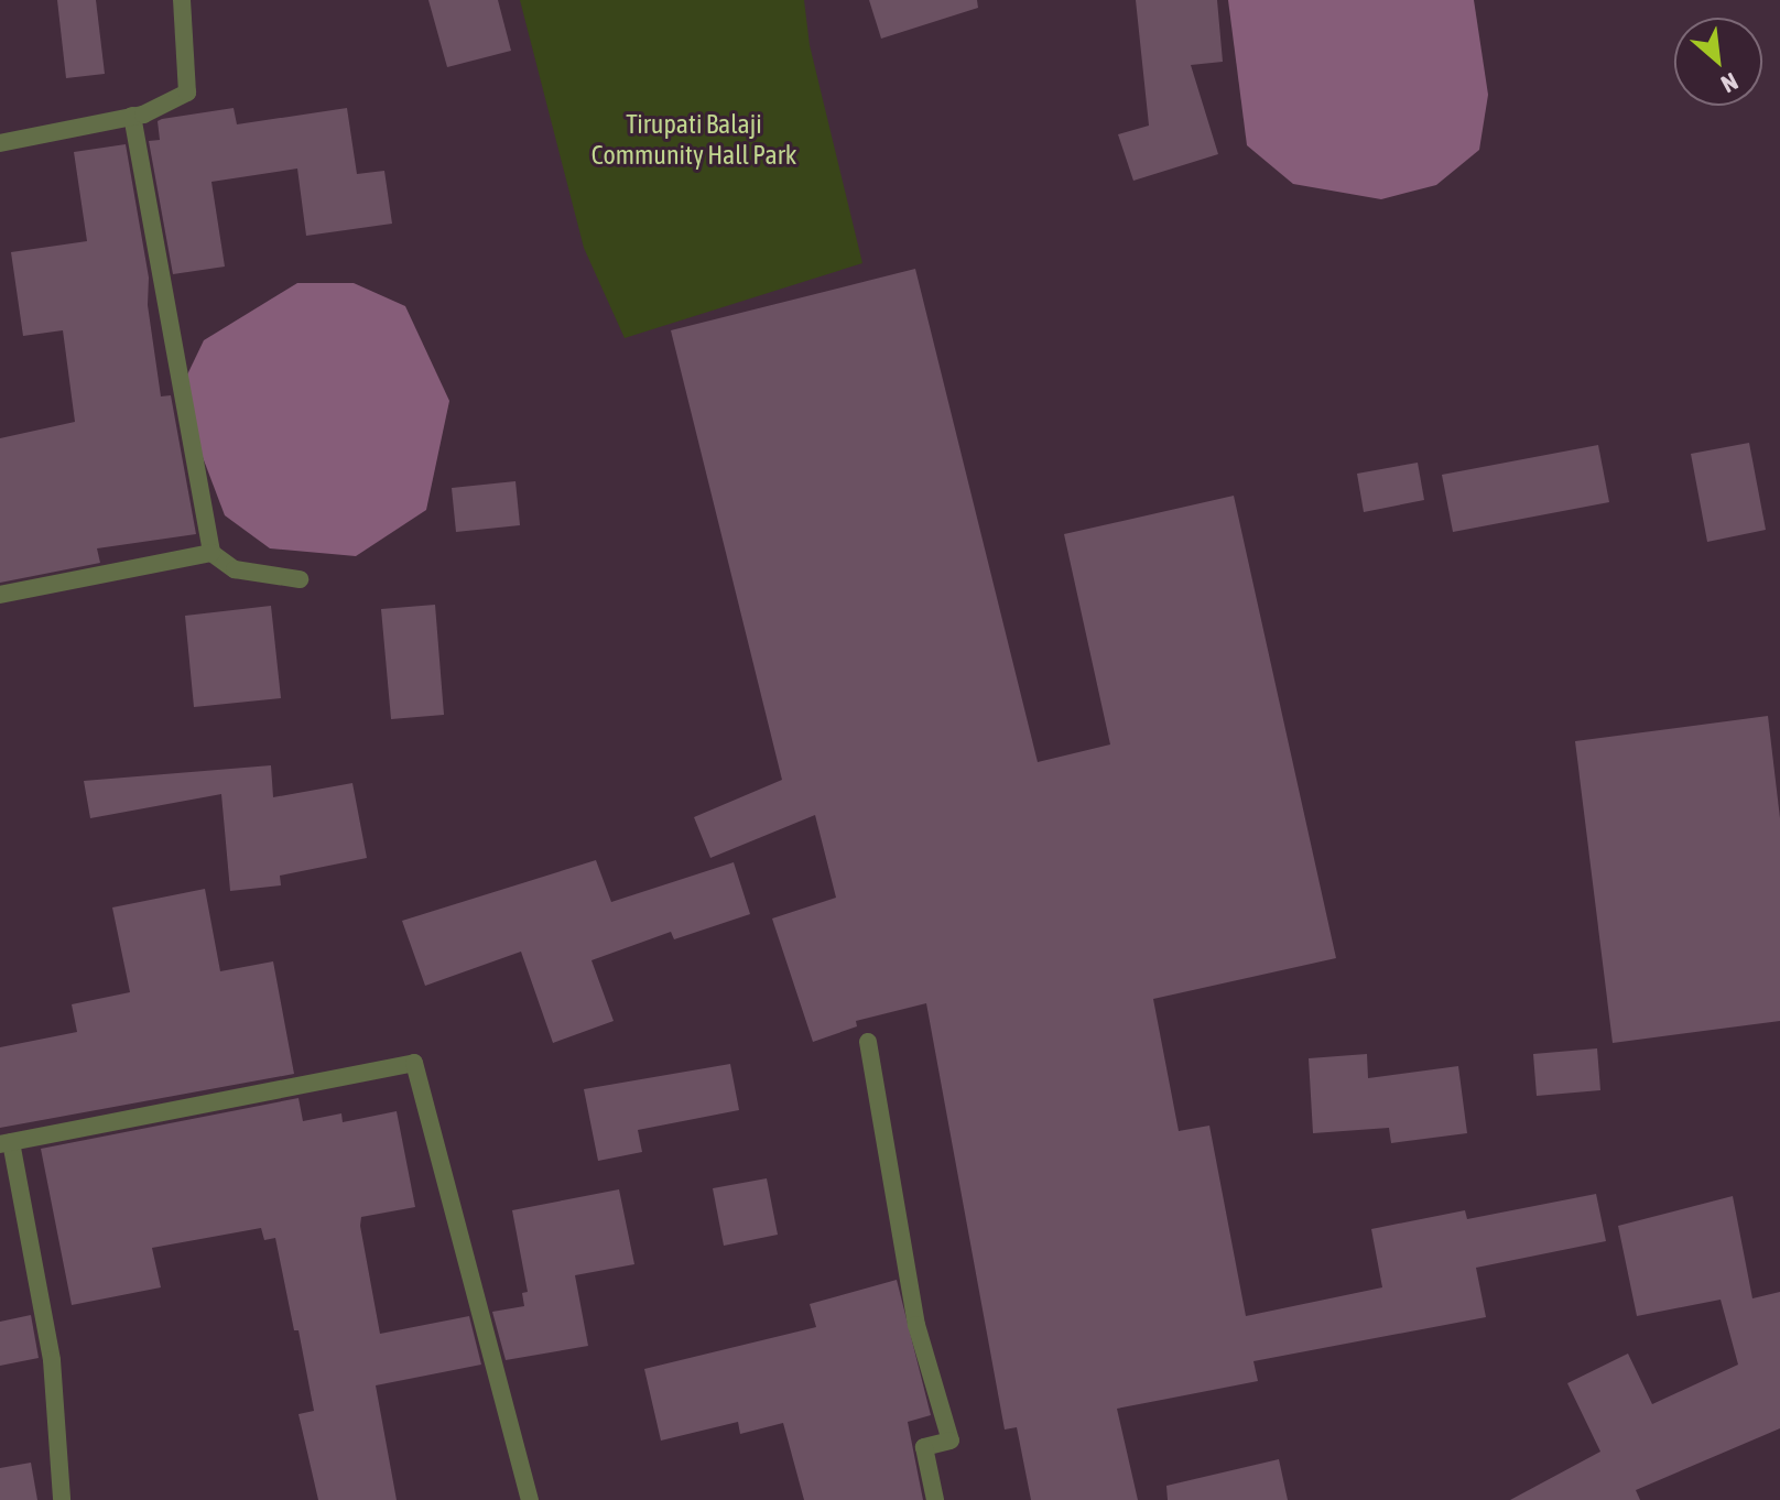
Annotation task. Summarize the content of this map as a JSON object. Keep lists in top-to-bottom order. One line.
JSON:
{"parks":["Tirupati Balaji Community Hall Park"],"north":"bottom right"}
